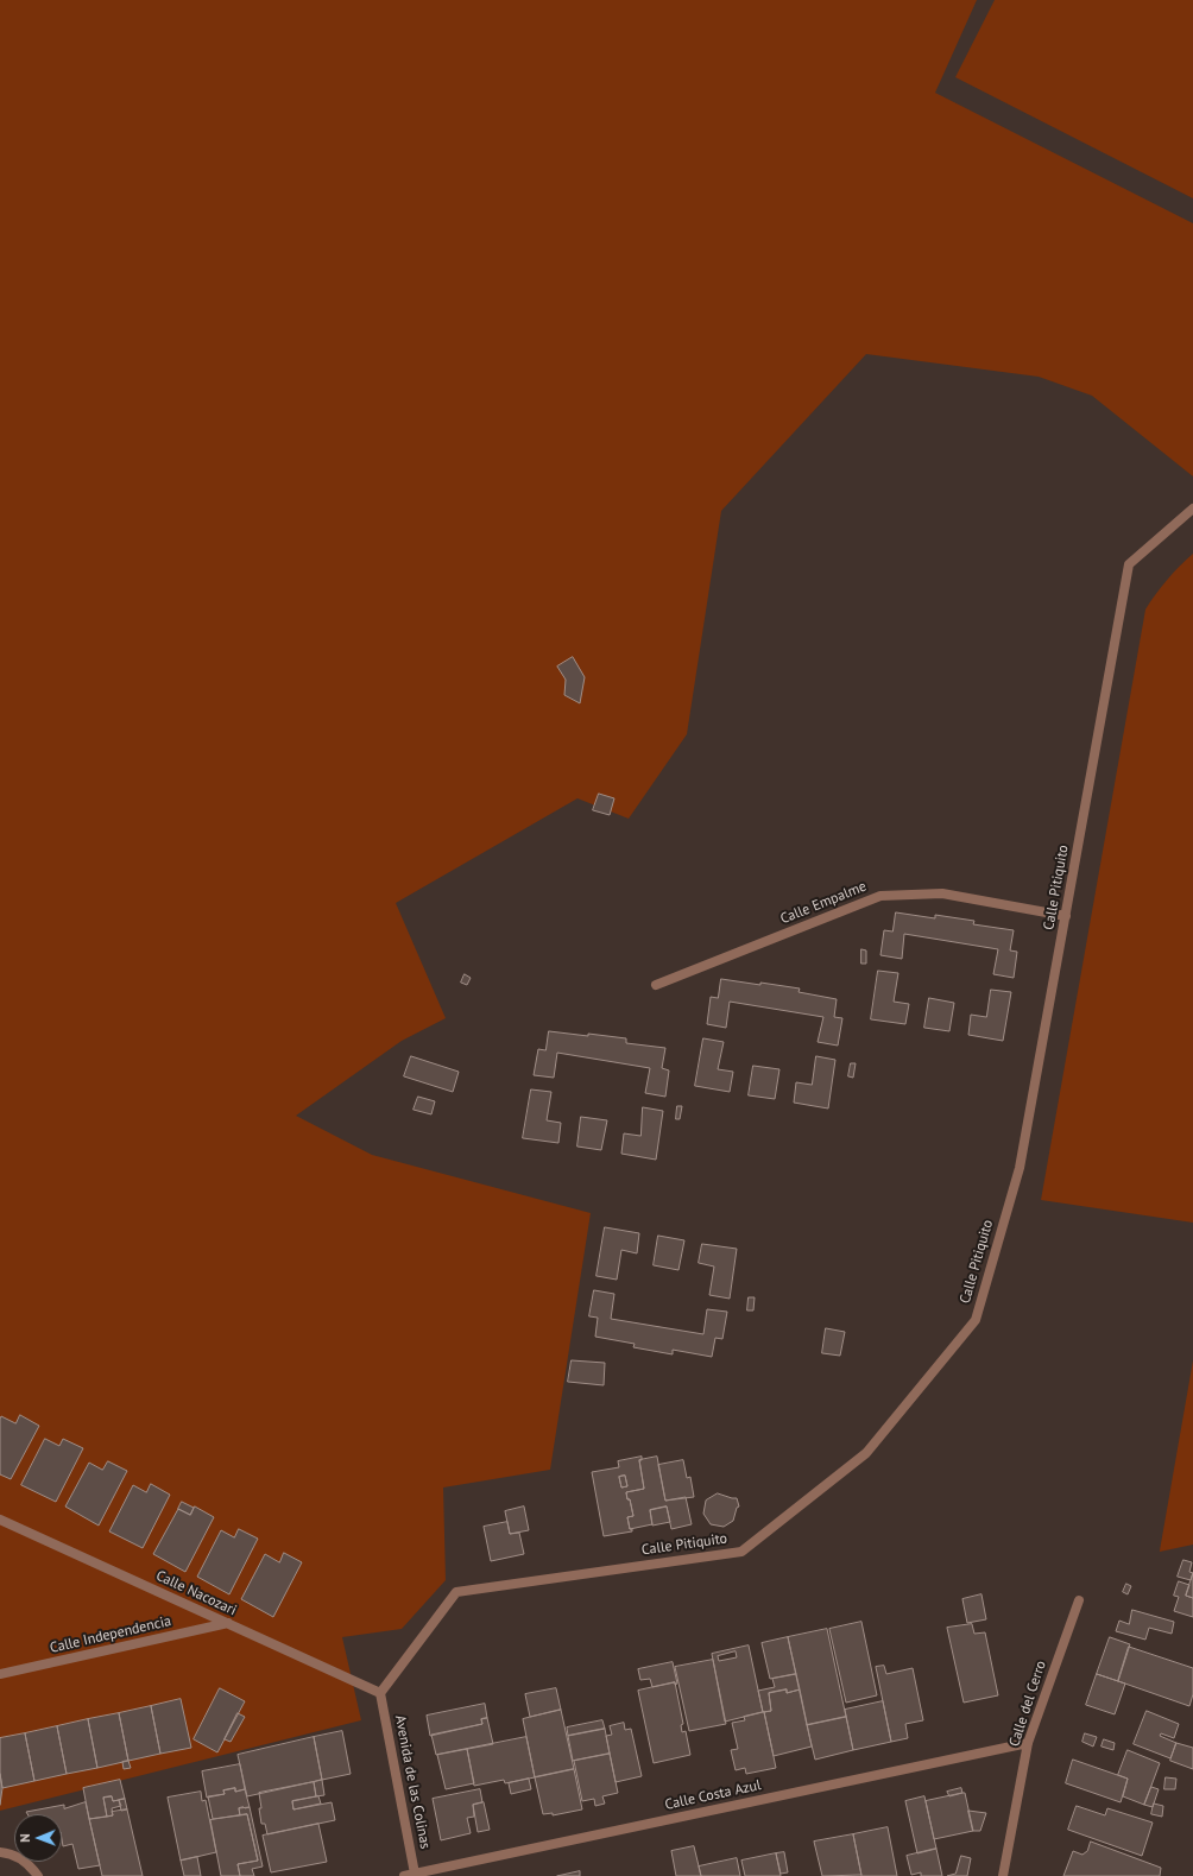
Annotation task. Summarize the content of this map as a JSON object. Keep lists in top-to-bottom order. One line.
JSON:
{"streets":{"street":["Calle Pitiquito","Calle Empalme","Calle Nacozari","Calle Independencia","Calle del Cerro","Avenida de las Colinas","Calle Costa Azul"]},"crossings":[["Calle Pitiquito","Calle Empalme"],["Calle Pitiquito","Calle Nacozari"],["Calle Pitiquito","Avenida de las Colinas"],["Calle Nacozari","Calle Independencia"],["Calle Nacozari","Avenida de las Colinas"],["Calle del Cerro","Calle Costa Azul"],["Avenida de las Colinas","Calle Costa Azul"]],"north":"left"}
